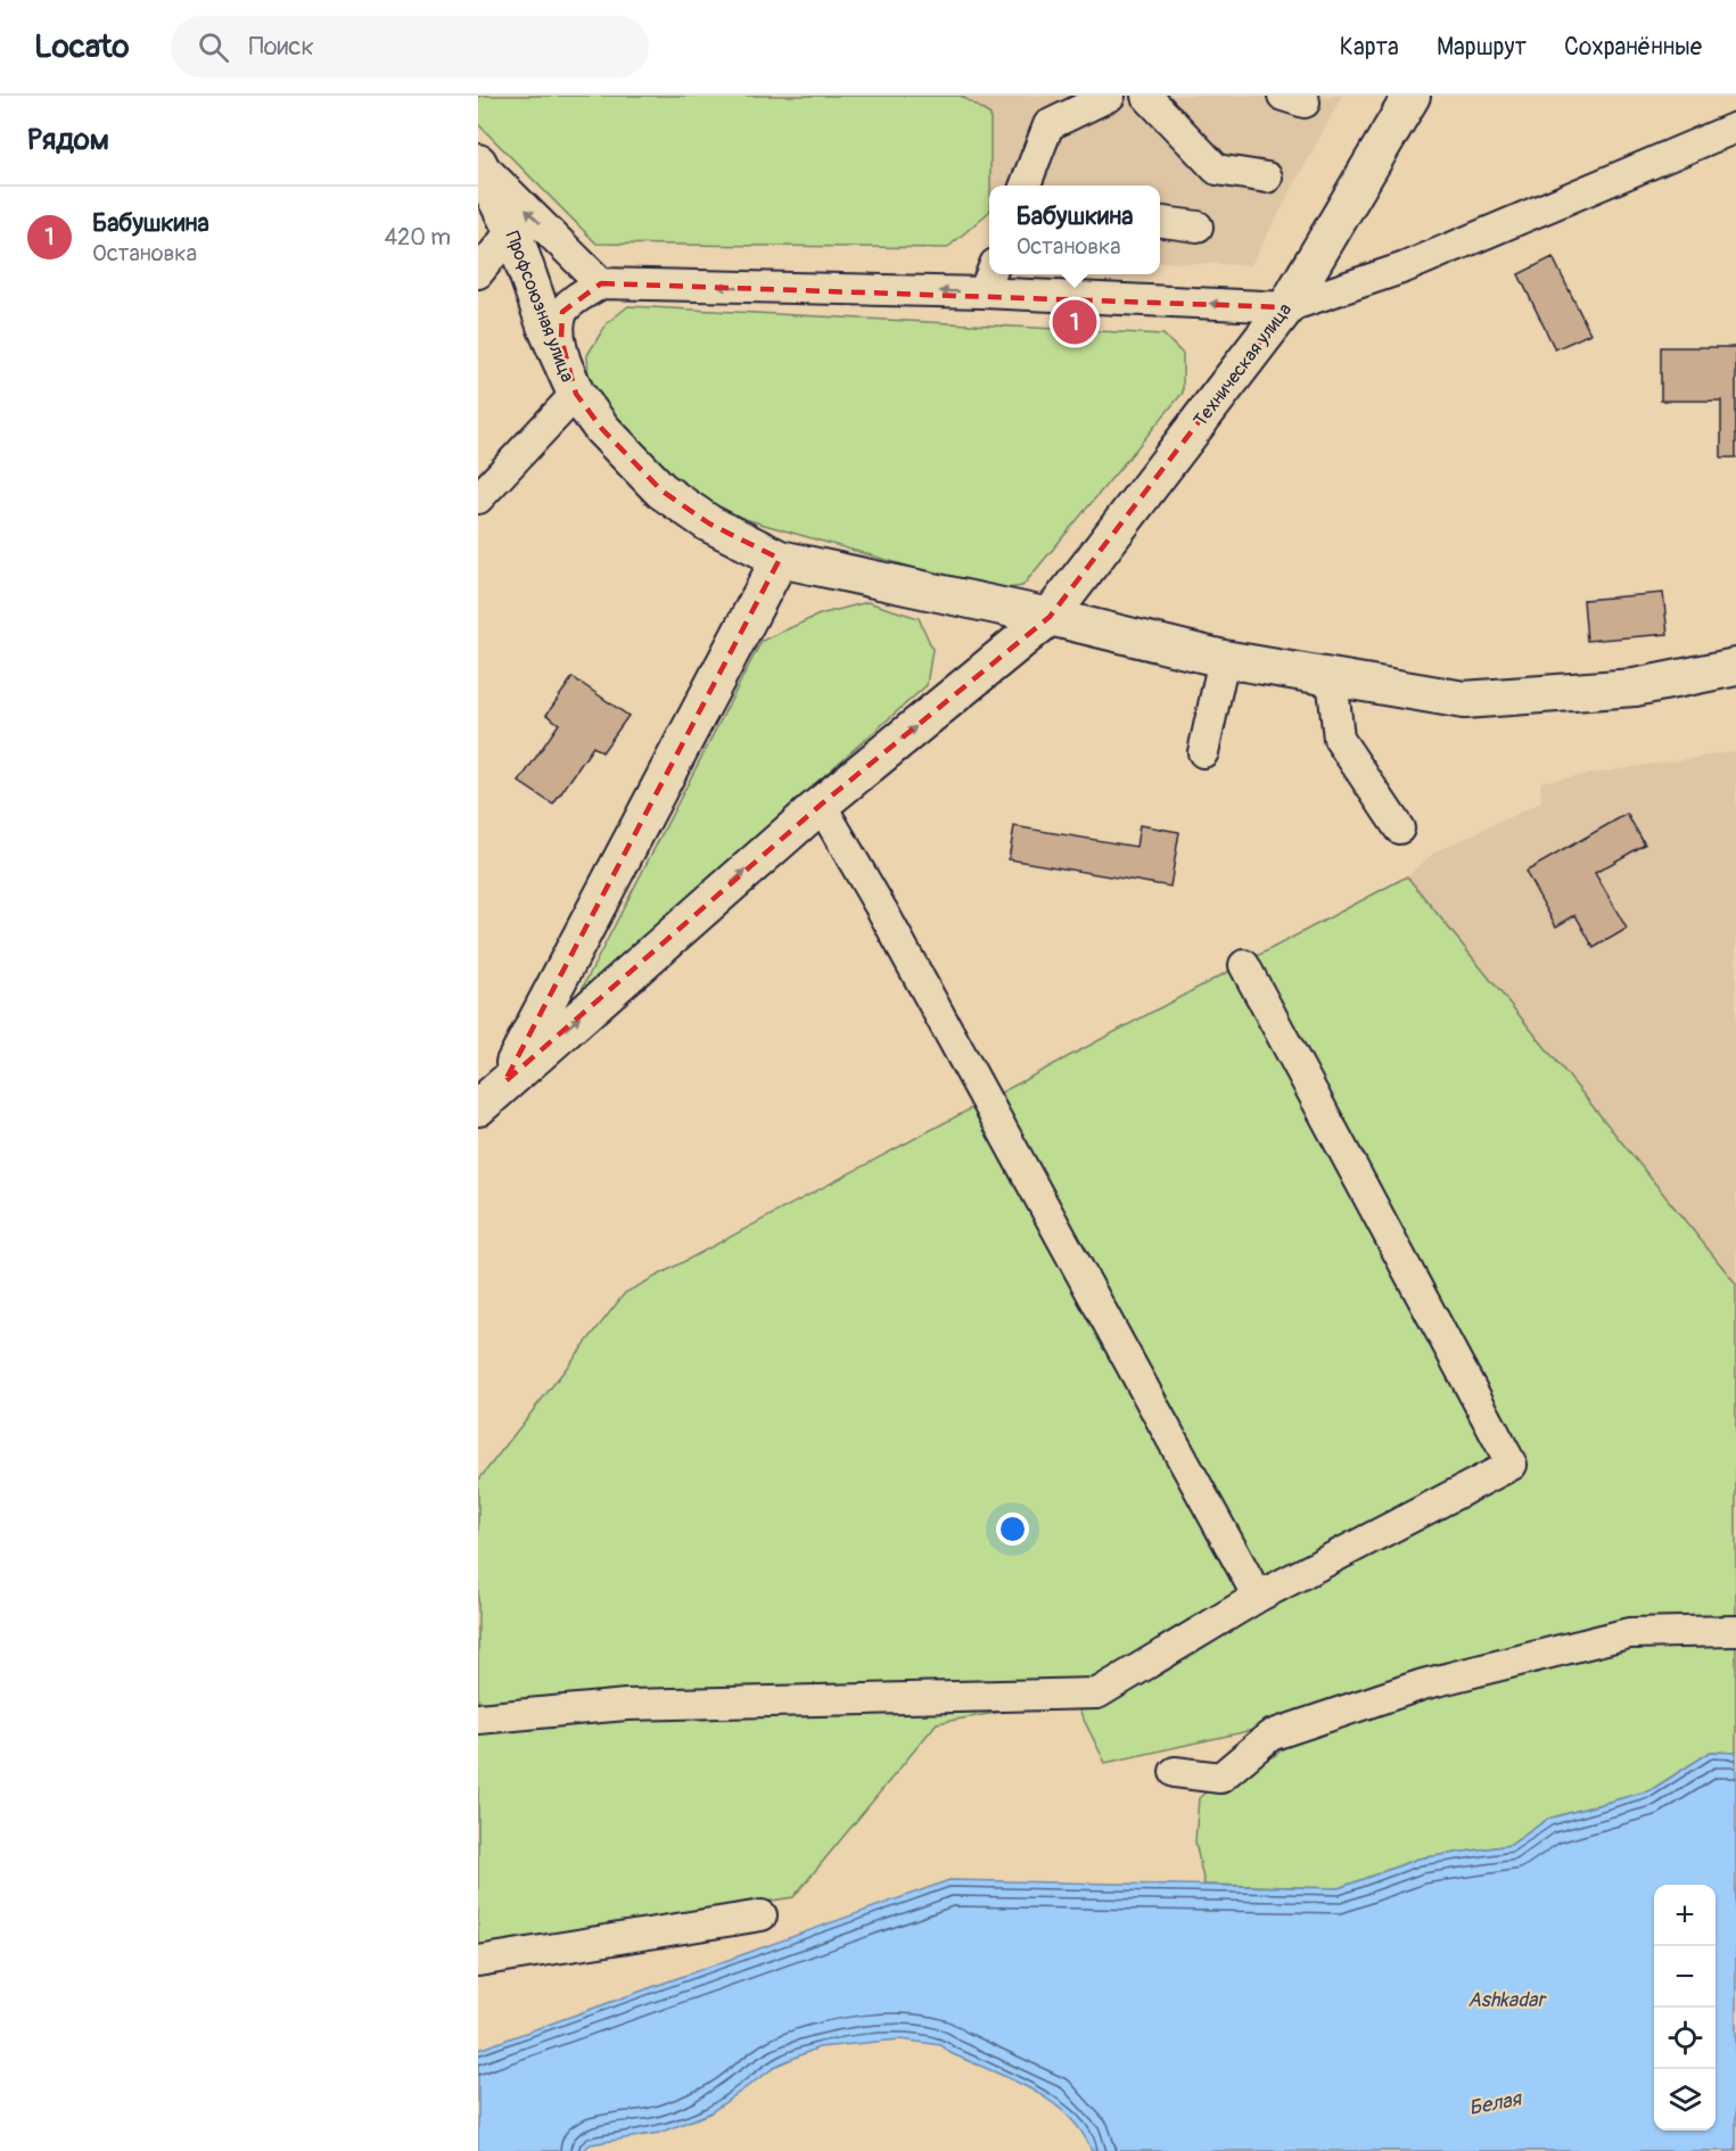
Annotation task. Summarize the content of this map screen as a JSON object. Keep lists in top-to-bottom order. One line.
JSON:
{"streets":{"main road":["Профсоюзная улица","Техническая улица"]},"crossings":[["Профсоюзная улица","Техническая улица"]],"water":["Ashkadar","Белая"],"page":{"header":"Locato","search":"Поиск","nav":["Карта","Маршрут","Сохранённые"],"heading":"Рядом","list":[{"mark":"1","name":"Бабушкина","note":"Остановка","value":"420 m"}],"popup":["Бабушкина","Остановка"],"pins":"1","map_buttons":["+","−"]}}
